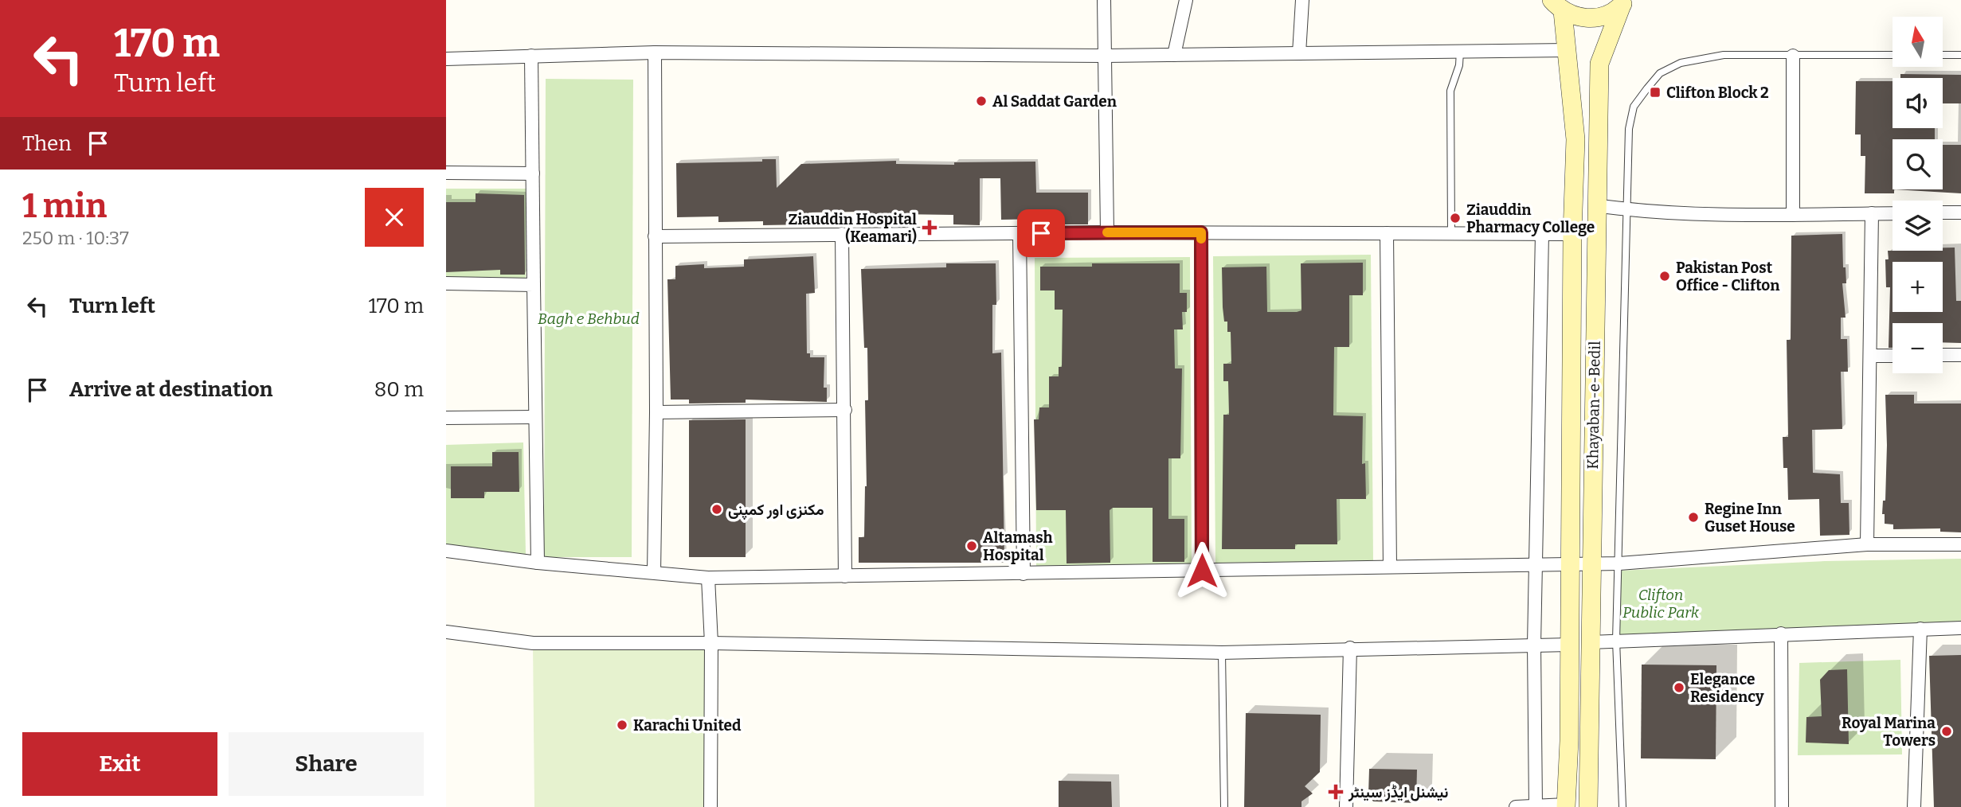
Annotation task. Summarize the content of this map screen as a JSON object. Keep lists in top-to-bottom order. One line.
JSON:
{"streets":{"main road":["Khayaban-e-Bedil"]},"parks":["Bagh e Behbud","Clifton Public Park"],"places":{"transit":["Clifton Block 2"],"other":["Al Saddat Garden","Ziauddin Pharmacy College","Pakistan Post Office - Clifton","مکنزی اور کمپنی","Regine Inn Guset House","Altamash Hospital","Elegance Residency","Karachi United","Royal Marina Towers"],"health":["Ziauddin Hospital (Keamari)","نیشنل ایڈز سینٹر"]},"north":"top","page":{"turn":["170 m","Turn left"],"map_buttons":["+","−"],"then":"Then","heading":["1 min","250 m · 10:37"],"list":[{"name":"Turn left","value":"170 m"},{"name":"Arrive at destination","value":"80 m"}],"buttons":["Exit","Share"]}}
